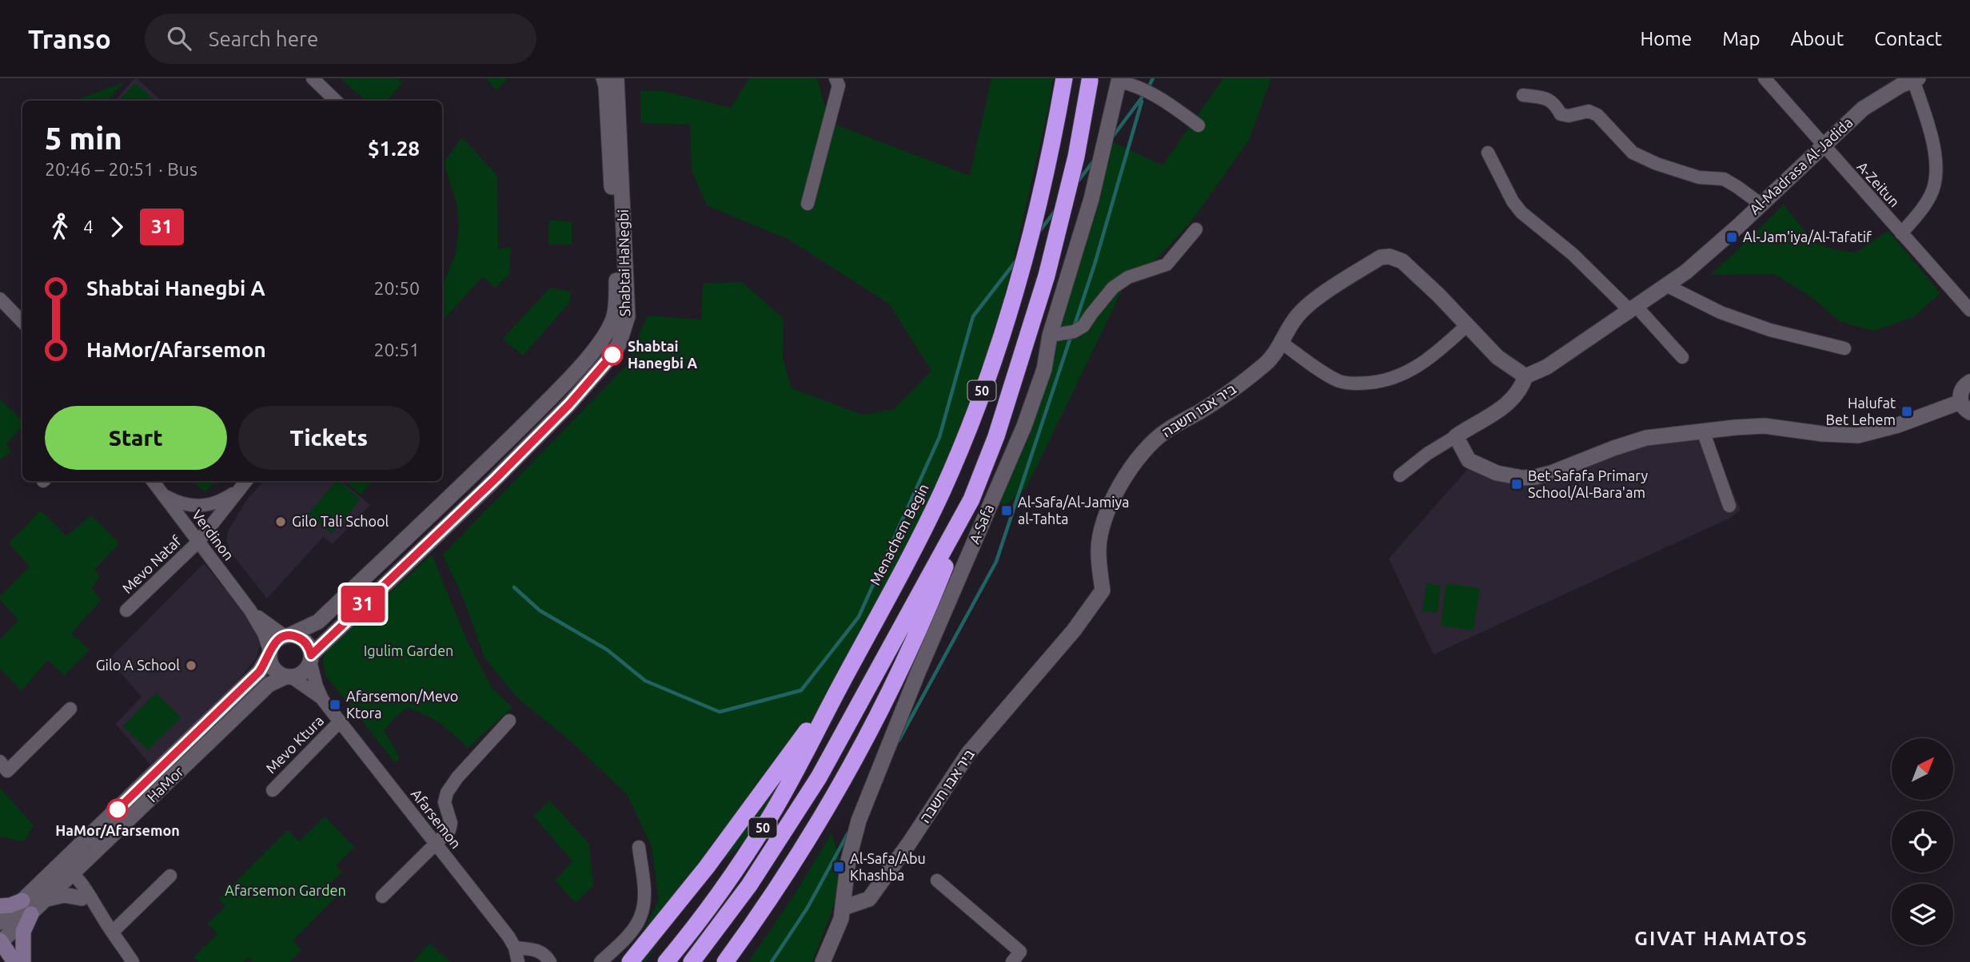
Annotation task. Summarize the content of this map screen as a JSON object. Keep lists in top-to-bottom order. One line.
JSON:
{"streets":{"highway":["50","Menachem Begin"],"street":["Al-Madrasa Al-Jadida","A-Zeitun","Shabtai HaNegbi","ביר אבו חשבה","A-Safa","Verdinon","Mevo Nataf","Mevo Ktura","HaMor","Afarsemon"]},"crossings":[["Al-Madrasa Al-Jadida","A-Zeitun"],["Al-Madrasa Al-Jadida","ביר אבו חשבה"],["Shabtai HaNegbi","Verdinon"],["Shabtai HaNegbi","HaMor"],["Shabtai HaNegbi","Afarsemon"],["ביר אבו חשבה","A-Safa"],["Verdinon","Mevo Nataf"],["Verdinon","HaMor"],["Verdinon","Afarsemon"],["Mevo Ktura","Afarsemon"],["HaMor","Afarsemon"]],"districts":["GIVAT HAMATOS"],"parks":["Igulim Garden","Afarsemon Garden"],"places":{"transit":["Al-Jam'iya/Al-Tafatif","Halufat Bet Lehem","Bet Safafa Primary School/Al-Bara'am","Al-Safa/Al-Jamiya al-Tahta","Afarsemon/Mevo Ktora","Al-Safa/Abu Khashba"],"other":["Shabtai Hanegbi A","Gilo Tali School","Gilo A School","HaMor/Afarsemon"]},"lines":["bus line 31"],"north":"top right","page":{"header":"Transo","search":"Search here","nav":["Home","Map","About","Contact"],"on_map":"31","heading":["5 min","20:46 – 20:51 · Bus","$1.28"],"legs":["4","31"],"list":[{"name":"Shabtai Hanegbi A","value":"20:50"},{"name":"HaMor/Afarsemon","value":"20:51"}],"buttons":["Start","Tickets"]}}
